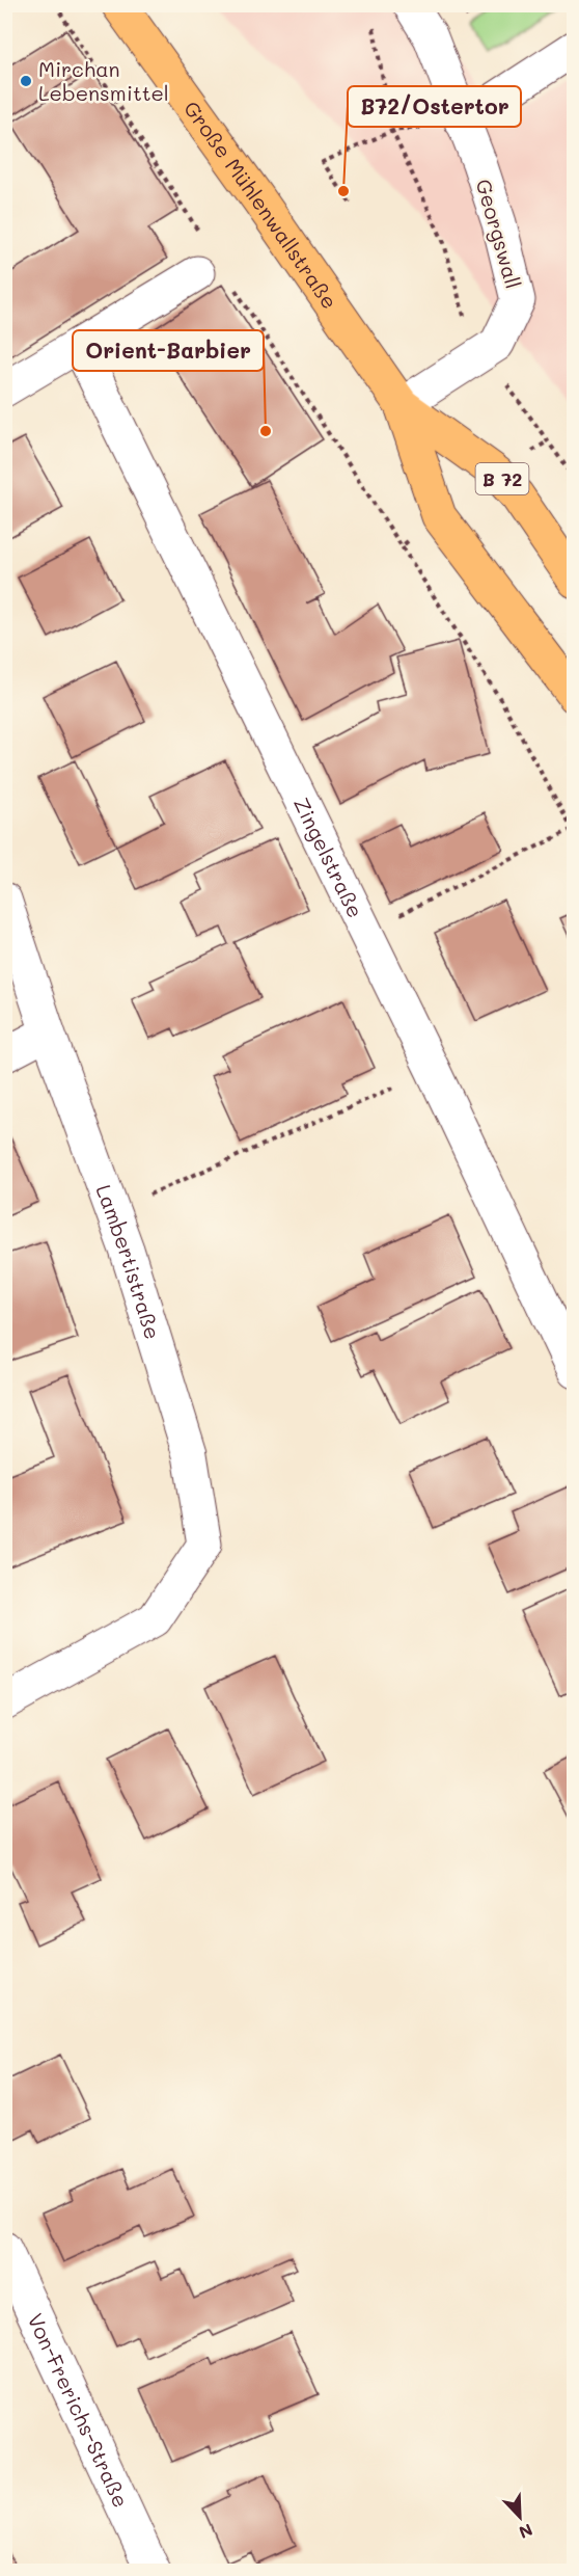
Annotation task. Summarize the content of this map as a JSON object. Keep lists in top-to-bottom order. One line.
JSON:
{"streets":{"main road":["Große Mühlenwallstraße","B 72"],"street":["Georgswall","Zingelstraße","Lambertistraße","Von-Frerichs-Straße"]},"crossings":[["Große Mühlenwallstraße","Georgswall"]],"places":["Mirchan Lebensmittel","B72/Ostertor","Orient-Barbier"],"north":"bottom right"}
